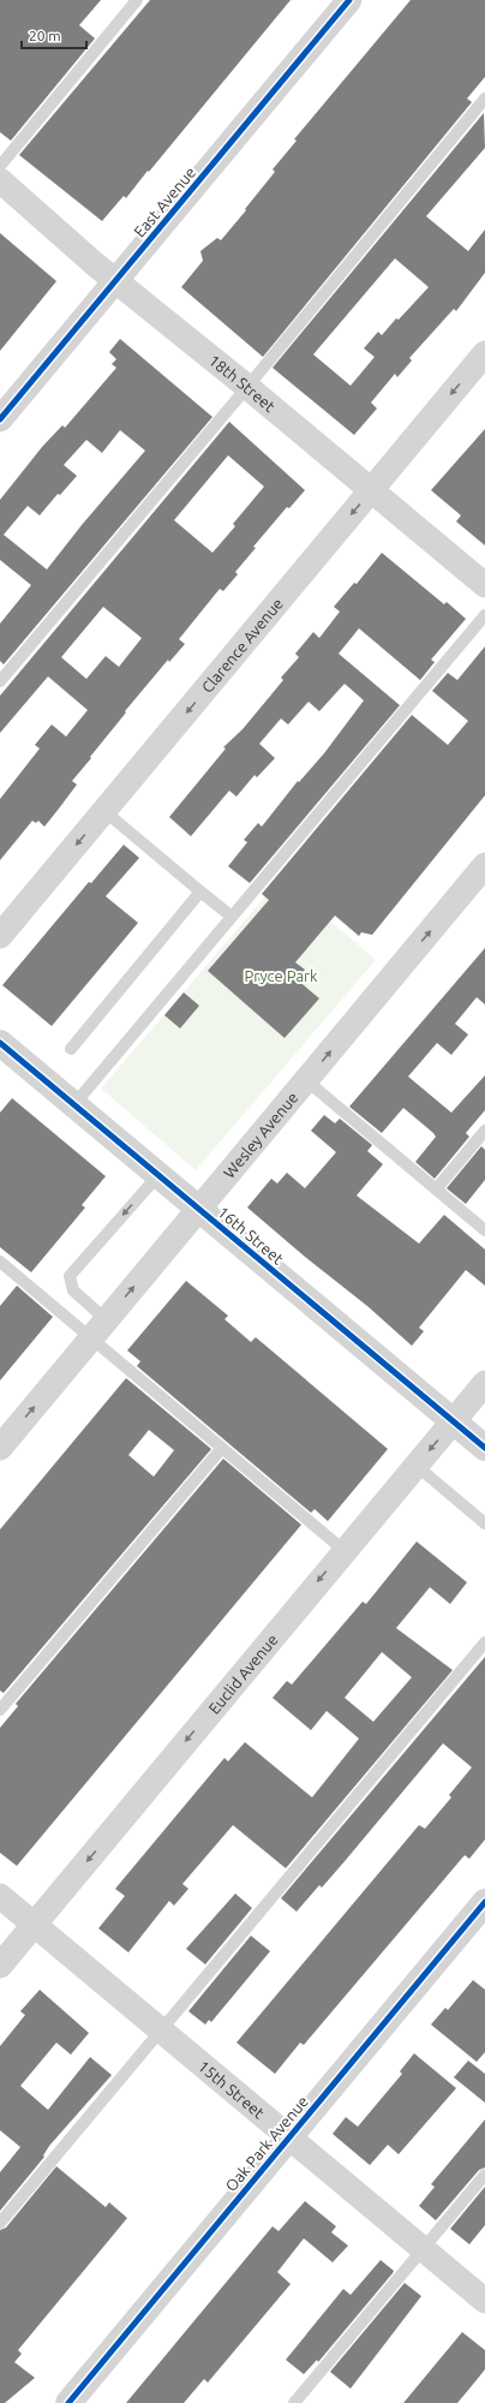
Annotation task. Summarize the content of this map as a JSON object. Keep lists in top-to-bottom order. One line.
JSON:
{"streets":{"street":["East Avenue","18th Street","Clarence Avenue","Wesley Avenue","16th Street","Euclid Avenue","15th Street","Oak Park Avenue"]},"crossings":[["East Avenue","18th Street"],["18th Street","Clarence Avenue"],["Wesley Avenue","16th Street"],["16th Street","Euclid Avenue"],["Euclid Avenue","15th Street"],["15th Street","Oak Park Avenue"]],"one_way":["Clarence Avenue","Wesley Avenue","Euclid Avenue"],"parks":["Pryce Park"],"scale_bar":"20 m"}
